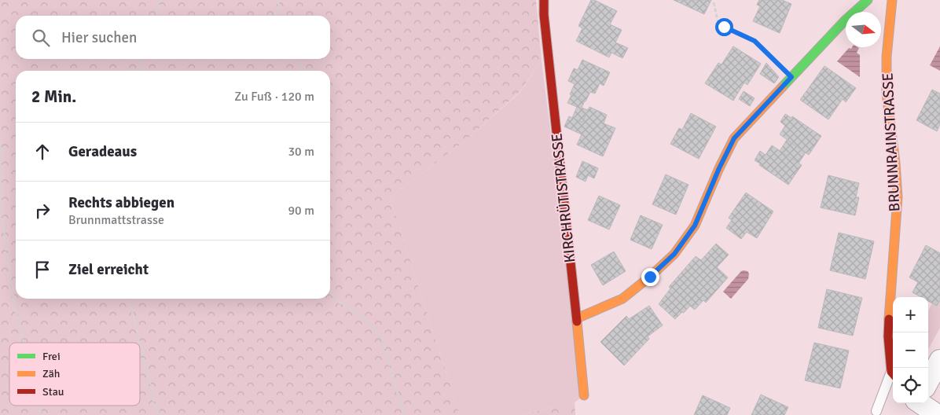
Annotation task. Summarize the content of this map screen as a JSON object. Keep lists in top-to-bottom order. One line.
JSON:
{"streets":{"street":["BRUNNRAINSTRASSE","KIRCHRÜTISTRASSE"]},"legend":["Frei","Zäh","Stau"],"north":"right","page":{"search":"Hier suchen","heading":["2 Min.","Zu Fuß · 120 m"],"list":[["Geradeaus","30 m"],["Rechts abbiegen","Brunnmattstrasse","90 m"],"Ziel erreicht"],"map_buttons":["+","−"]}}
